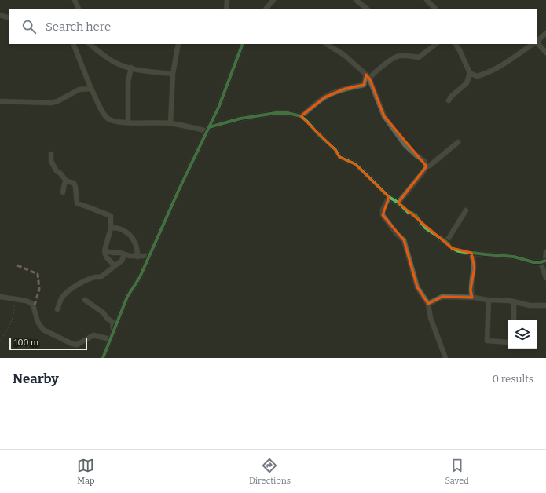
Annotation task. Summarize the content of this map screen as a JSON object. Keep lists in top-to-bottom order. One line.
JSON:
{"scale_bar":"100 m","page":{"search":"Search here","scale":"100 m","heading":["Nearby","0 results"],"nav":["Map","Directions","Saved"]}}
